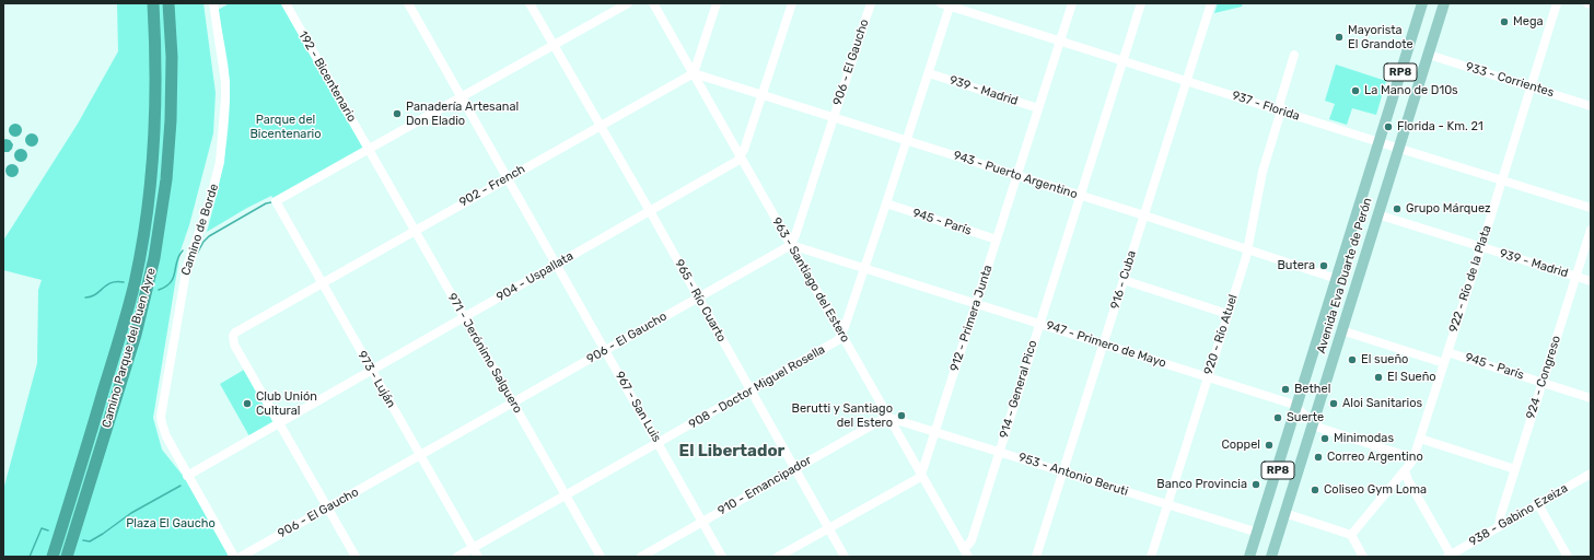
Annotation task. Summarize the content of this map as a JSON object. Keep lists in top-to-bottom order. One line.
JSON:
{"streets":{"highway":["Camino Parque del Buen Ayre"],"main road":["RP8","Avenida Eva Duarte de Perón"],"street":["906 - El Gaucho","192 - Bicentenario","933 - Corrientes","939 - Madrid","937 - Florida","943 - Puerto Argentino","902 - French","945 - París","Camino de Borde","904 - Uspallata","922 - Río de la Plata","963 - Santiago del Estero","916 - Cuba","965 - Río Cuarto","912 - Primera Junta","920 - Río Atuel","947 - Primero de Mayo","971 - Jerónimo Salguero","924 - Congreso","973 - Luján","908 - Doctor Miguel Rosella","914 - General Pico","967 - San Luis","953 - Antonio Beruti","910 - Emancipador","938 - Gabino Ezeiza"]},"crossings":[["906 - El Gaucho","943 - Puerto Argentino"],["906 - El Gaucho","963 - Santiago del Estero"],["906 - El Gaucho","965 - Río Cuarto"],["906 - El Gaucho","947 - Primero de Mayo"],["906 - El Gaucho","971 - Jerónimo Salguero"],["906 - El Gaucho","973 - Luján"],["906 - El Gaucho","967 - San Luis"],["192 - Bicentenario","971 - Jerónimo Salguero"],["192 - Bicentenario","973 - Luján"],["933 - Corrientes","Avenida Eva Duarte de Perón"],["933 - Corrientes","922 - Río de la Plata"],["939 - Madrid","Avenida Eva Duarte de Perón"],["939 - Madrid","922 - Río de la Plata"],["939 - Madrid","912 - Primera Junta"],["939 - Madrid","924 - Congreso"],["937 - Florida","Avenida Eva Duarte de Perón"],["937 - Florida","922 - Río de la Plata"],["937 - Florida","916 - Cuba"],["937 - Florida","912 - Primera Junta"],["937 - Florida","920 - Río Atuel"],["937 - Florida","914 - General Pico"],["943 - Puerto Argentino","902 - French"],["943 - Puerto Argentino","Avenida Eva Duarte de Perón"],["943 - Puerto Argentino","963 - Santiago del Estero"],["943 - Puerto Argentino","916 - Cuba"],["943 - Puerto Argentino","912 - Primera Junta"],["943 - Puerto Argentino","920 - Río Atuel"],["943 - Puerto Argentino","914 - General Pico"],["902 - French","904 - Uspallata"],["902 - French","963 - Santiago del Estero"],["902 - French","965 - Río Cuarto"],["902 - French","971 - Jerónimo Salguero"],["902 - French","973 - Luján"],["902 - French","967 - San Luis"],["945 - París","922 - Río de la Plata"],["945 - París","912 - Primera Junta"],["945 - París","924 - Congreso"],["Camino de Borde","904 - Uspallata"],["Avenida Eva Duarte de Perón","947 - Primero de Mayo"],["Avenida Eva Duarte de Perón","953 - Antonio Beruti"],["904 - Uspallata","963 - Santiago del Estero"],["904 - Uspallata","965 - Río Cuarto"],["904 - Uspallata","971 - Jerónimo Salguero"],["904 - Uspallata","973 - Luján"],["904 - Uspallata","967 - San Luis"],["922 - Río de la Plata","947 - Primero de Mayo"],["963 - Santiago del Estero","912 - Primera Junta"],["963 - Santiago del Estero","947 - Primero de Mayo"],["963 - Santiago del Estero","908 - Doctor Miguel Rosella"],["963 - Santiago del Estero","914 - General Pico"],["963 - Santiago del Estero","953 - Antonio Beruti"],["963 - Santiago del Estero","910 - Emancipador"],["916 - Cuba","947 - Primero de Mayo"],["916 - Cuba","953 - Antonio Beruti"],["965 - Río Cuarto","908 - Doctor Miguel Rosella"],["965 - Río Cuarto","910 - Emancipador"],["912 - Primera Junta","947 - Primero de Mayo"],["912 - Primera Junta","953 - Antonio Beruti"],["920 - Río Atuel","947 - Primero de Mayo"],["920 - Río Atuel","953 - Antonio Beruti"],["947 - Primero de Mayo","914 - General Pico"],["971 - Jerónimo Salguero","973 - Luján"],["971 - Jerónimo Salguero","908 - Doctor Miguel Rosella"],["924 - Congreso","938 - Gabino Ezeiza"],["973 - Luján","908 - Doctor Miguel Rosella"],["908 - Doctor Miguel Rosella","967 - San Luis"],["914 - General Pico","953 - Antonio Beruti"],["967 - San Luis","910 - Emancipador"],["953 - Antonio Beruti","910 - Emancipador"]],"districts":["El Libertador"],"parks":["Parque del Bicentenario","Plaza El Gaucho"],"places":["Mega","Mayorista El Grandote","La Mano de D10s","Panadería Artesanal Don Eladio","Florida - Km. 21","Grupo Márquez","Butera","El sueño","El Sueño","Bethel","Club Unión Cultural","Aloi Sanitarios","Berutti y Santiago del Estero","Suerte","Minimodas","Coppel","Correo Argentino","Banco Provincia","Coliseo Gym Loma"]}
